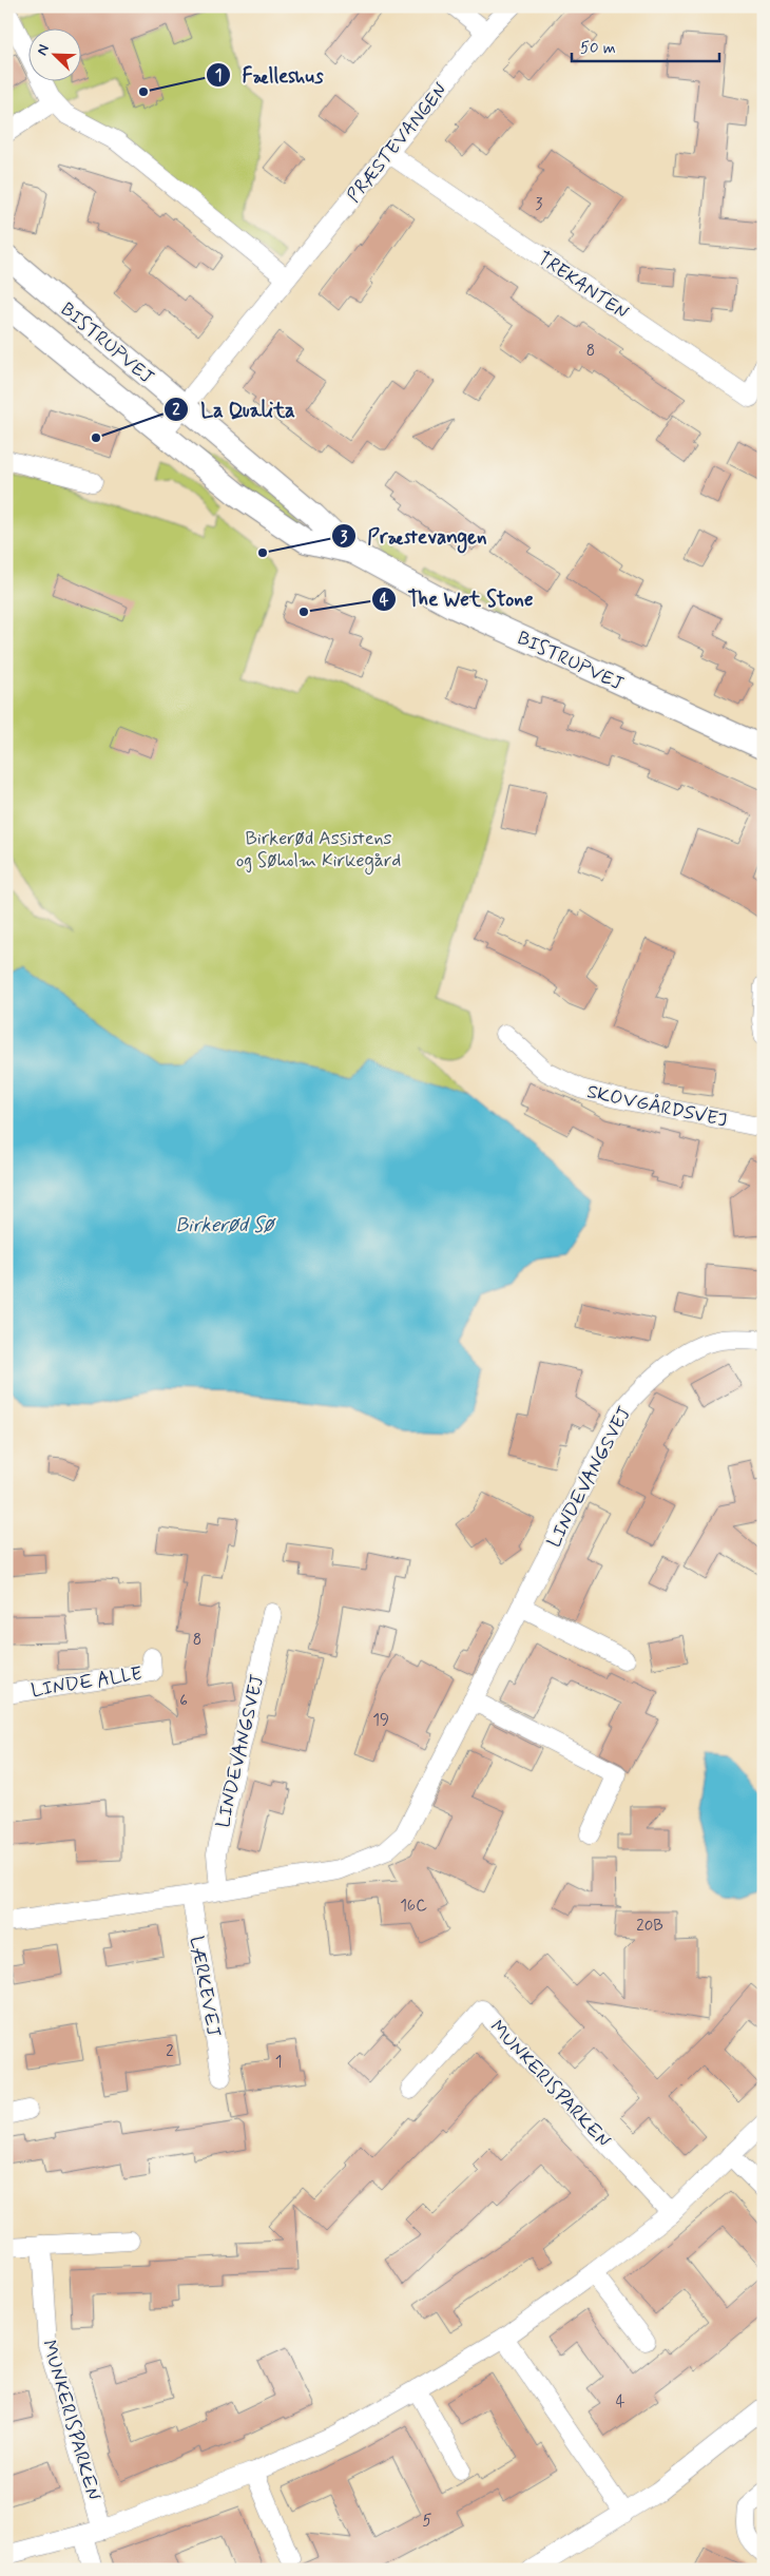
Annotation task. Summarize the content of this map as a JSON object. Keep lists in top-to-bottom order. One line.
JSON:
{"streets":{"main road":["BISTRUPVEJ"],"street":["PRÆSTEVANGEN","TREKANTEN","SKOVGÅRDSVEJ","LINDEVANGSVEJ","LINDE ALLE","LÆRKEVEJ","MUNKERISPARKEN"]},"crossings":[["PRÆSTEVANGEN","TREKANTEN"],["PRÆSTEVANGEN","BISTRUPVEJ"],["LINDEVANGSVEJ","LÆRKEVEJ"]],"water":["Birkerød Sø"],"parks":["Birkerød Assistens og Søholm Kirkegård"],"places":["Fælleshus","La Qualita","Præstevangen","The Wet Stone"],"house_numbers":["3","8","8","6","19","16C","20B","2","1","4","5"],"scale_bar":"50 m","north":"top left"}
